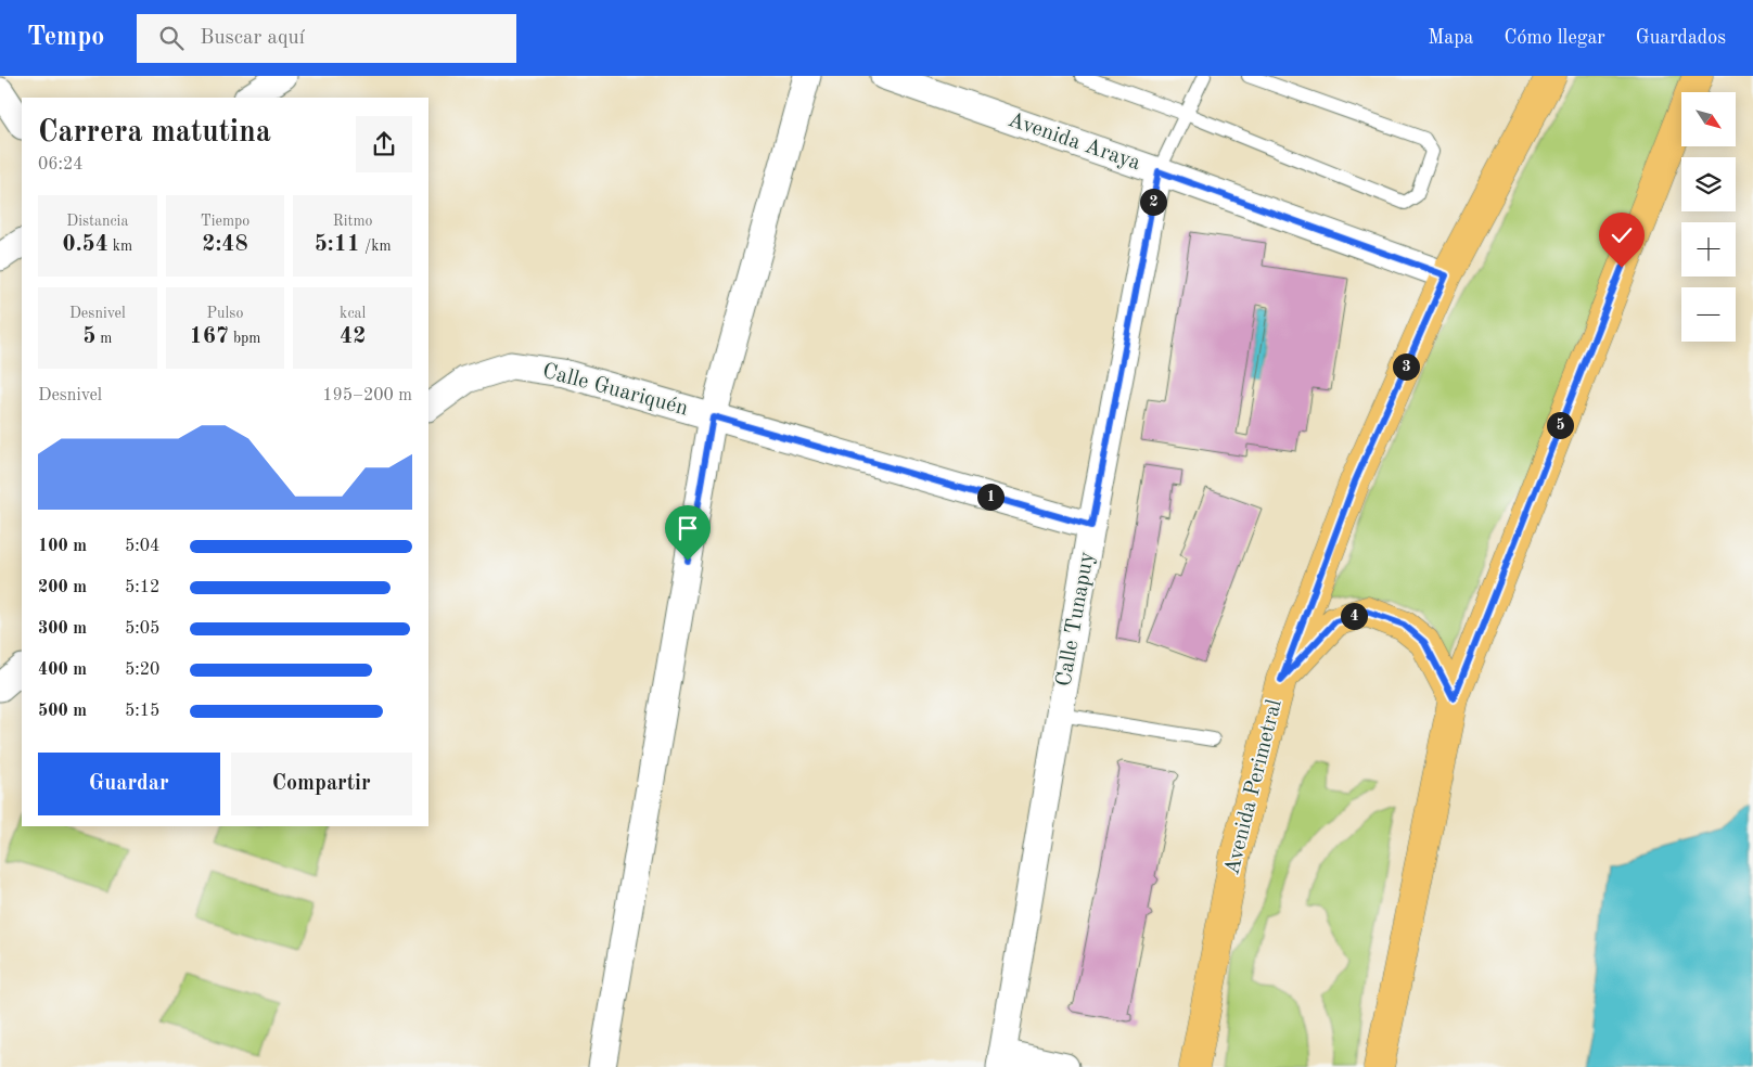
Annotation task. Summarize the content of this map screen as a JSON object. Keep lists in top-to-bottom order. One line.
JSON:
{"streets":{"main road":["Avenida Perimetral"],"street":["Avenida Araya","Calle Guariquén","Calle Tunapuy"]},"crossings":[["Avenida Araya","Calle Tunapuy"],["Avenida Araya","Avenida Perimetral"],["Calle Guariquén","Calle Tunapuy"]],"north":"bottom right","page":{"header":"Tempo","search":"Buscar aquí","nav":["Mapa","Cómo llegar","Guardados"],"map_buttons":["+","−"],"heading":["Carrera matutina","06:24"],"pins":["2","3","5","1","4"],"stats":[["Distancia","0.54 km"],["Tiempo","2:48"],["Ritmo","5:11 /km"],["Desnivel","5 m"],["Pulso","167 bpm"],["kcal","42"]],"chart":["Desnivel","195–200 m"],"list":[{"name":"100 m","note":"5:04"},{"name":"200 m","note":"5:12"},{"name":"300 m","note":"5:05"},{"name":"400 m","note":"5:20"},{"name":"500 m","note":"5:15"}],"buttons":["Guardar","Compartir"]}}
